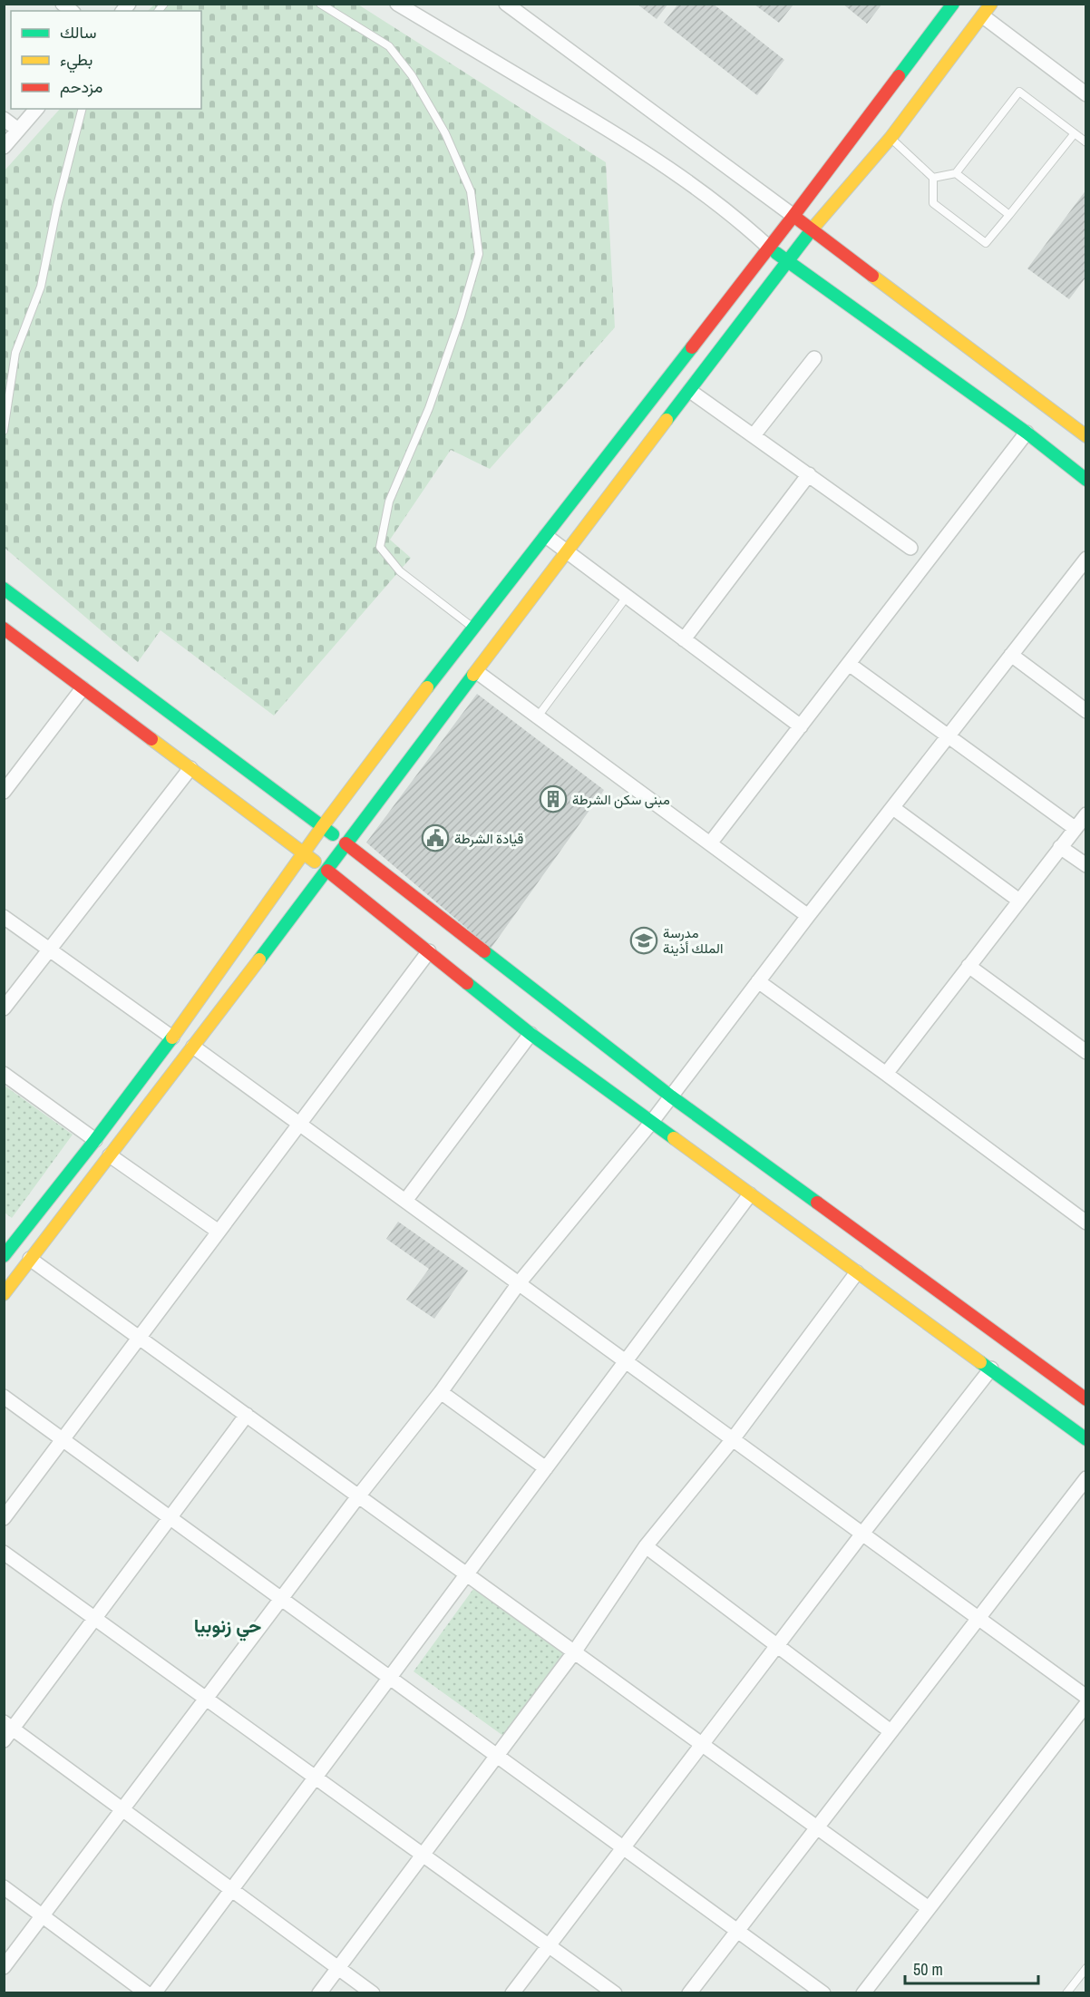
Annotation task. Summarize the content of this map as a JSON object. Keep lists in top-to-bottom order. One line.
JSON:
{"districts":["حي زنوبيا"],"places":{"building":["مبنى سكن الشرطة"],"public building":["قيادة الشرطة"],"school or university":["مدرسة الملك أذينة"]},"legend":["سالك","بطيء","مزدحم"],"scale_bar":"50 m"}
